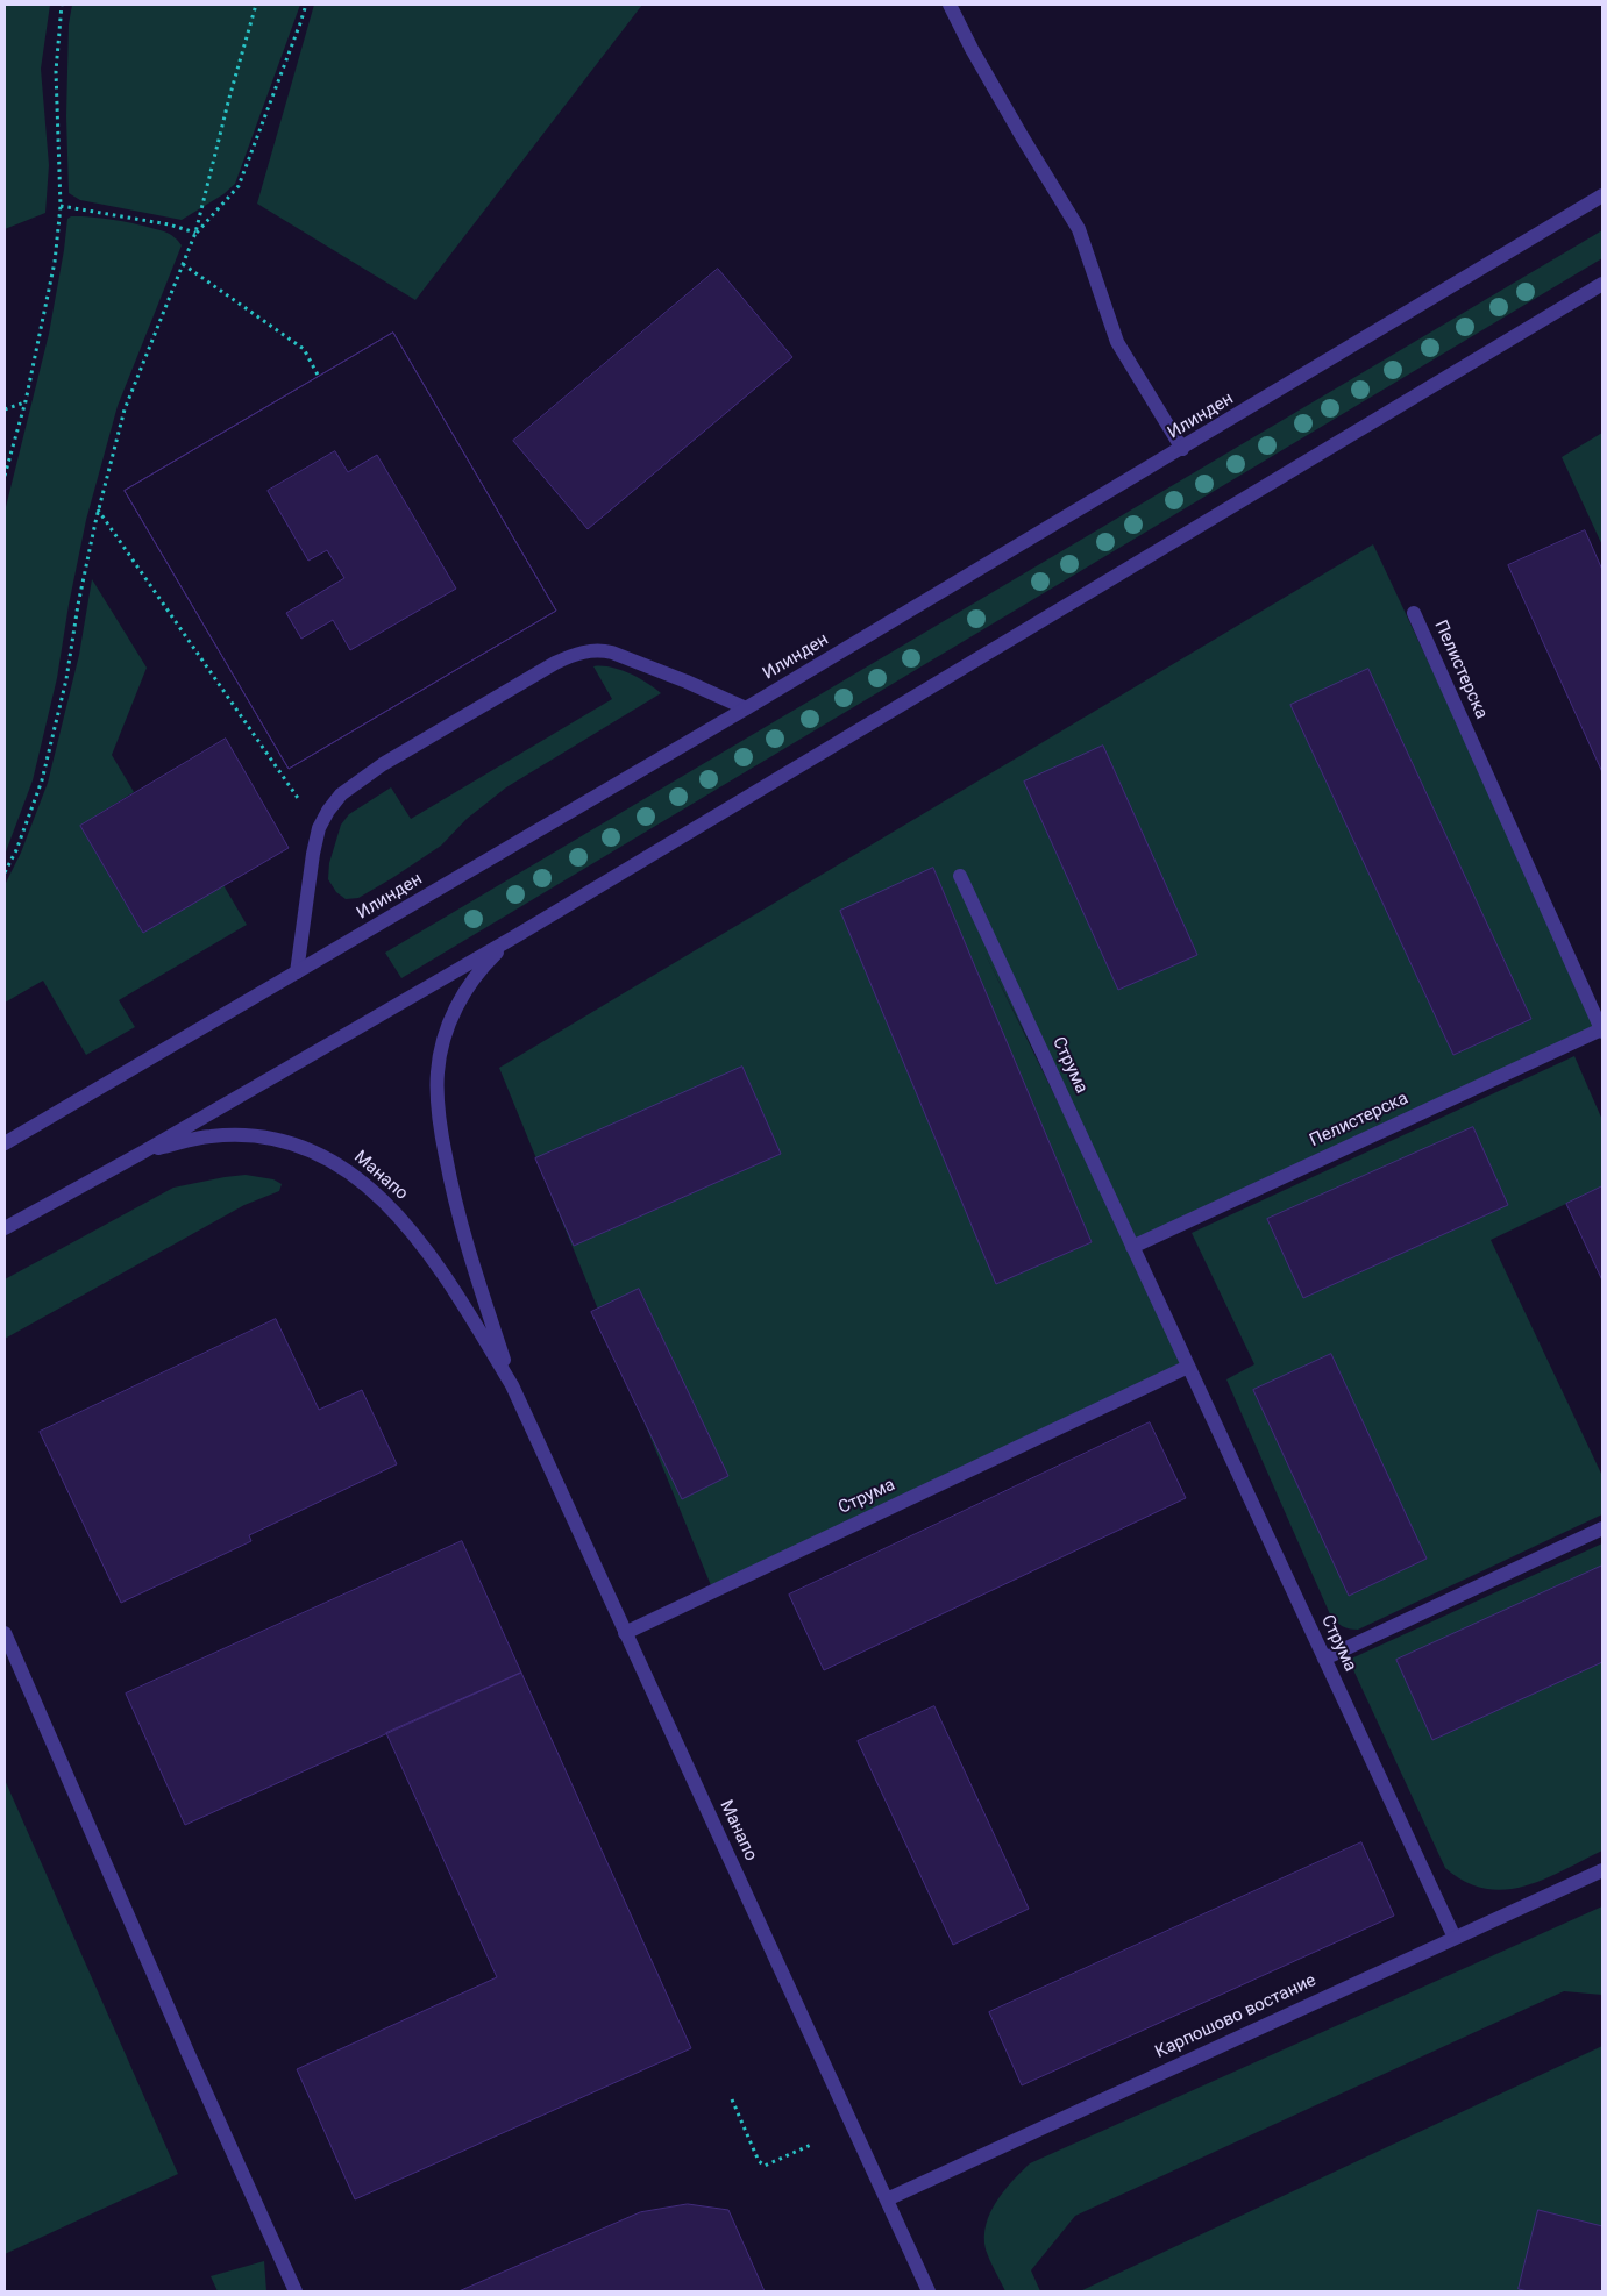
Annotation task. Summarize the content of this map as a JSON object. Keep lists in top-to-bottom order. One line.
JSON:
{"streets":{"street":["Илинден","Пелистерска","Струма","Манапо","Карпошово востание"]},"crossings":[["Пелистерска","Струма"],["Струма","Манапо"],["Струма","Карпошово востание"],["Манапо","Карпошово востание"]]}
